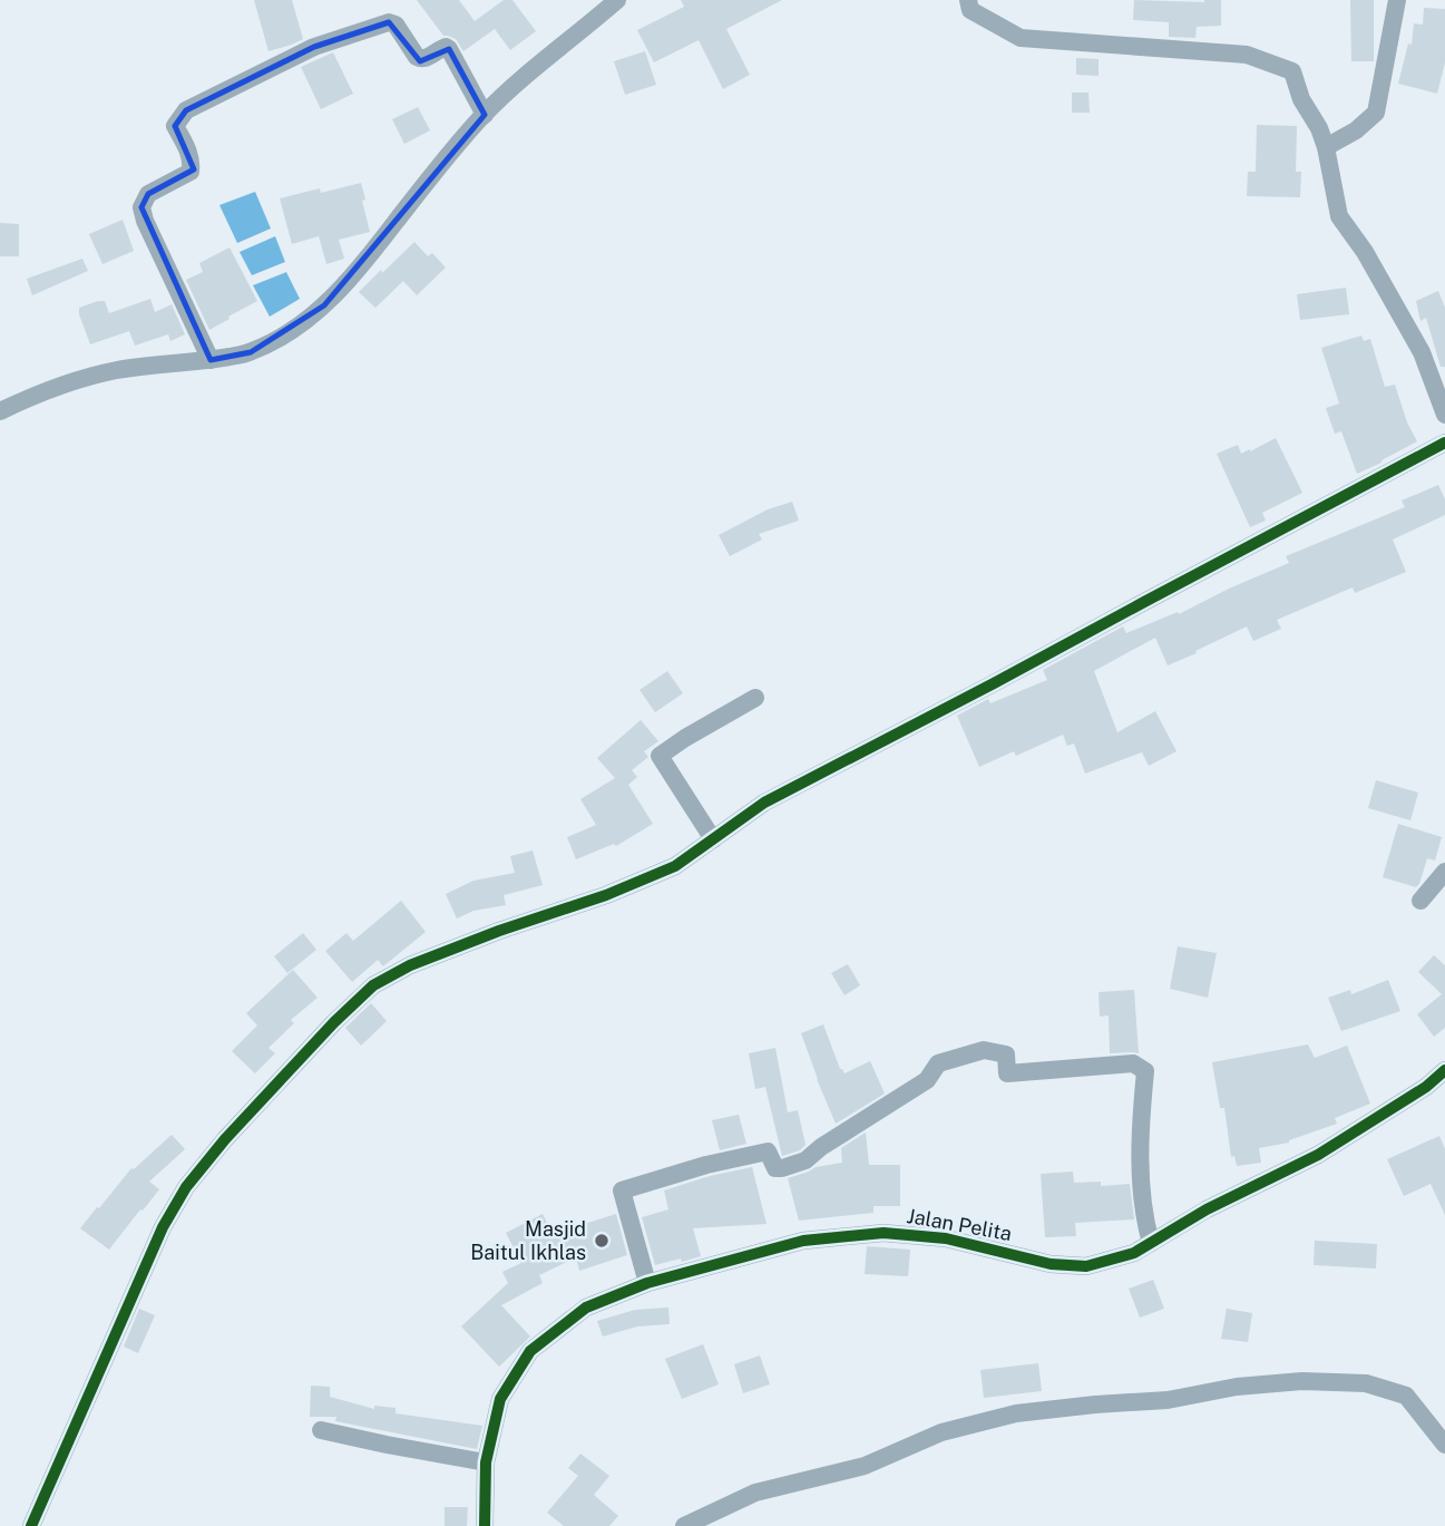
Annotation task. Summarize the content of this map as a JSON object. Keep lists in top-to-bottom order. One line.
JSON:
{"streets":{"street":["Jalan Pelita"]},"places":["Masjid Baitul Ikhlas"]}
